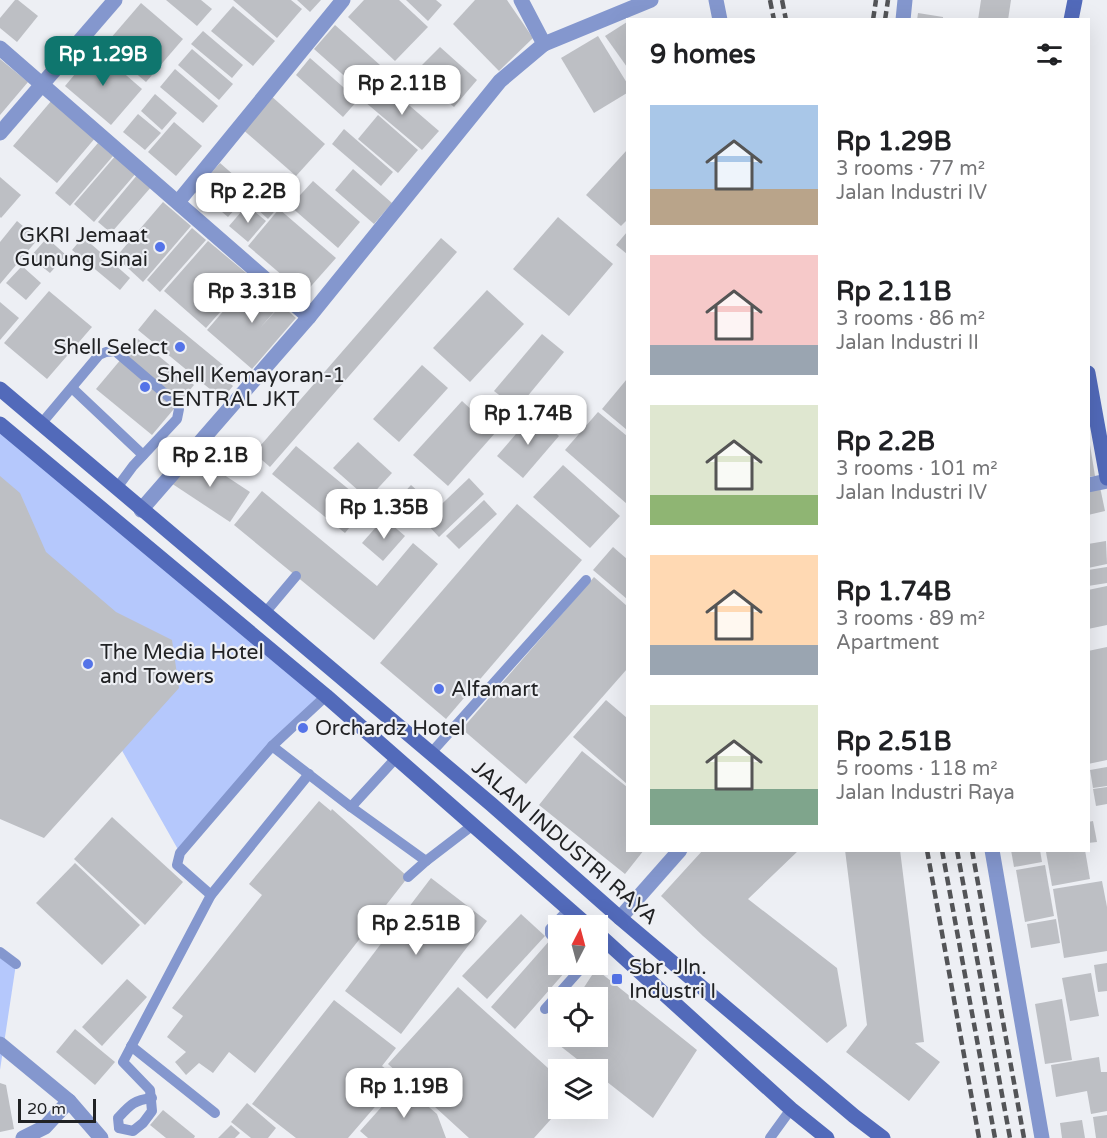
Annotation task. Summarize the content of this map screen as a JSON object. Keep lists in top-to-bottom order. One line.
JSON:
{"streets":{"main road":["JALAN INDUSTRI RAYA"]},"places":{"other":["GKRI Jemaat Gunung Sinai","Shell Select","Shell Kemayoran-1 CENTRAL JKT","The Media Hotel and Towers","Alfamart","Orchardz Hotel"],"transit":["Sbr. Jln. Industri I"]},"scale_bar":"20 m","north":"top","page":{"heading":"9 homes","price":["Rp 1.29B","Rp 2.11B","Rp 2.2B","Rp 3.31B","Rp 1.74B","Rp 2.1B","Rp 1.35B","Rp 2.51B","Rp 1.19B"],"list":[{"name":"Rp 1.29B","note":"3 rooms · 77 m² · Jalan Industri IV"},{"name":"Rp 2.11B","note":"3 rooms · 86 m² · Jalan Industri II"},{"name":"Rp 2.2B","note":"3 rooms · 101 m² · Jalan Industri IV"},{"name":"Rp 1.74B","note":"3 rooms · 89 m² · Apartment"},{"name":"Rp 2.51B","note":"5 rooms · 118 m² · Jalan Industri Raya"}],"scale":"20 m"}}
